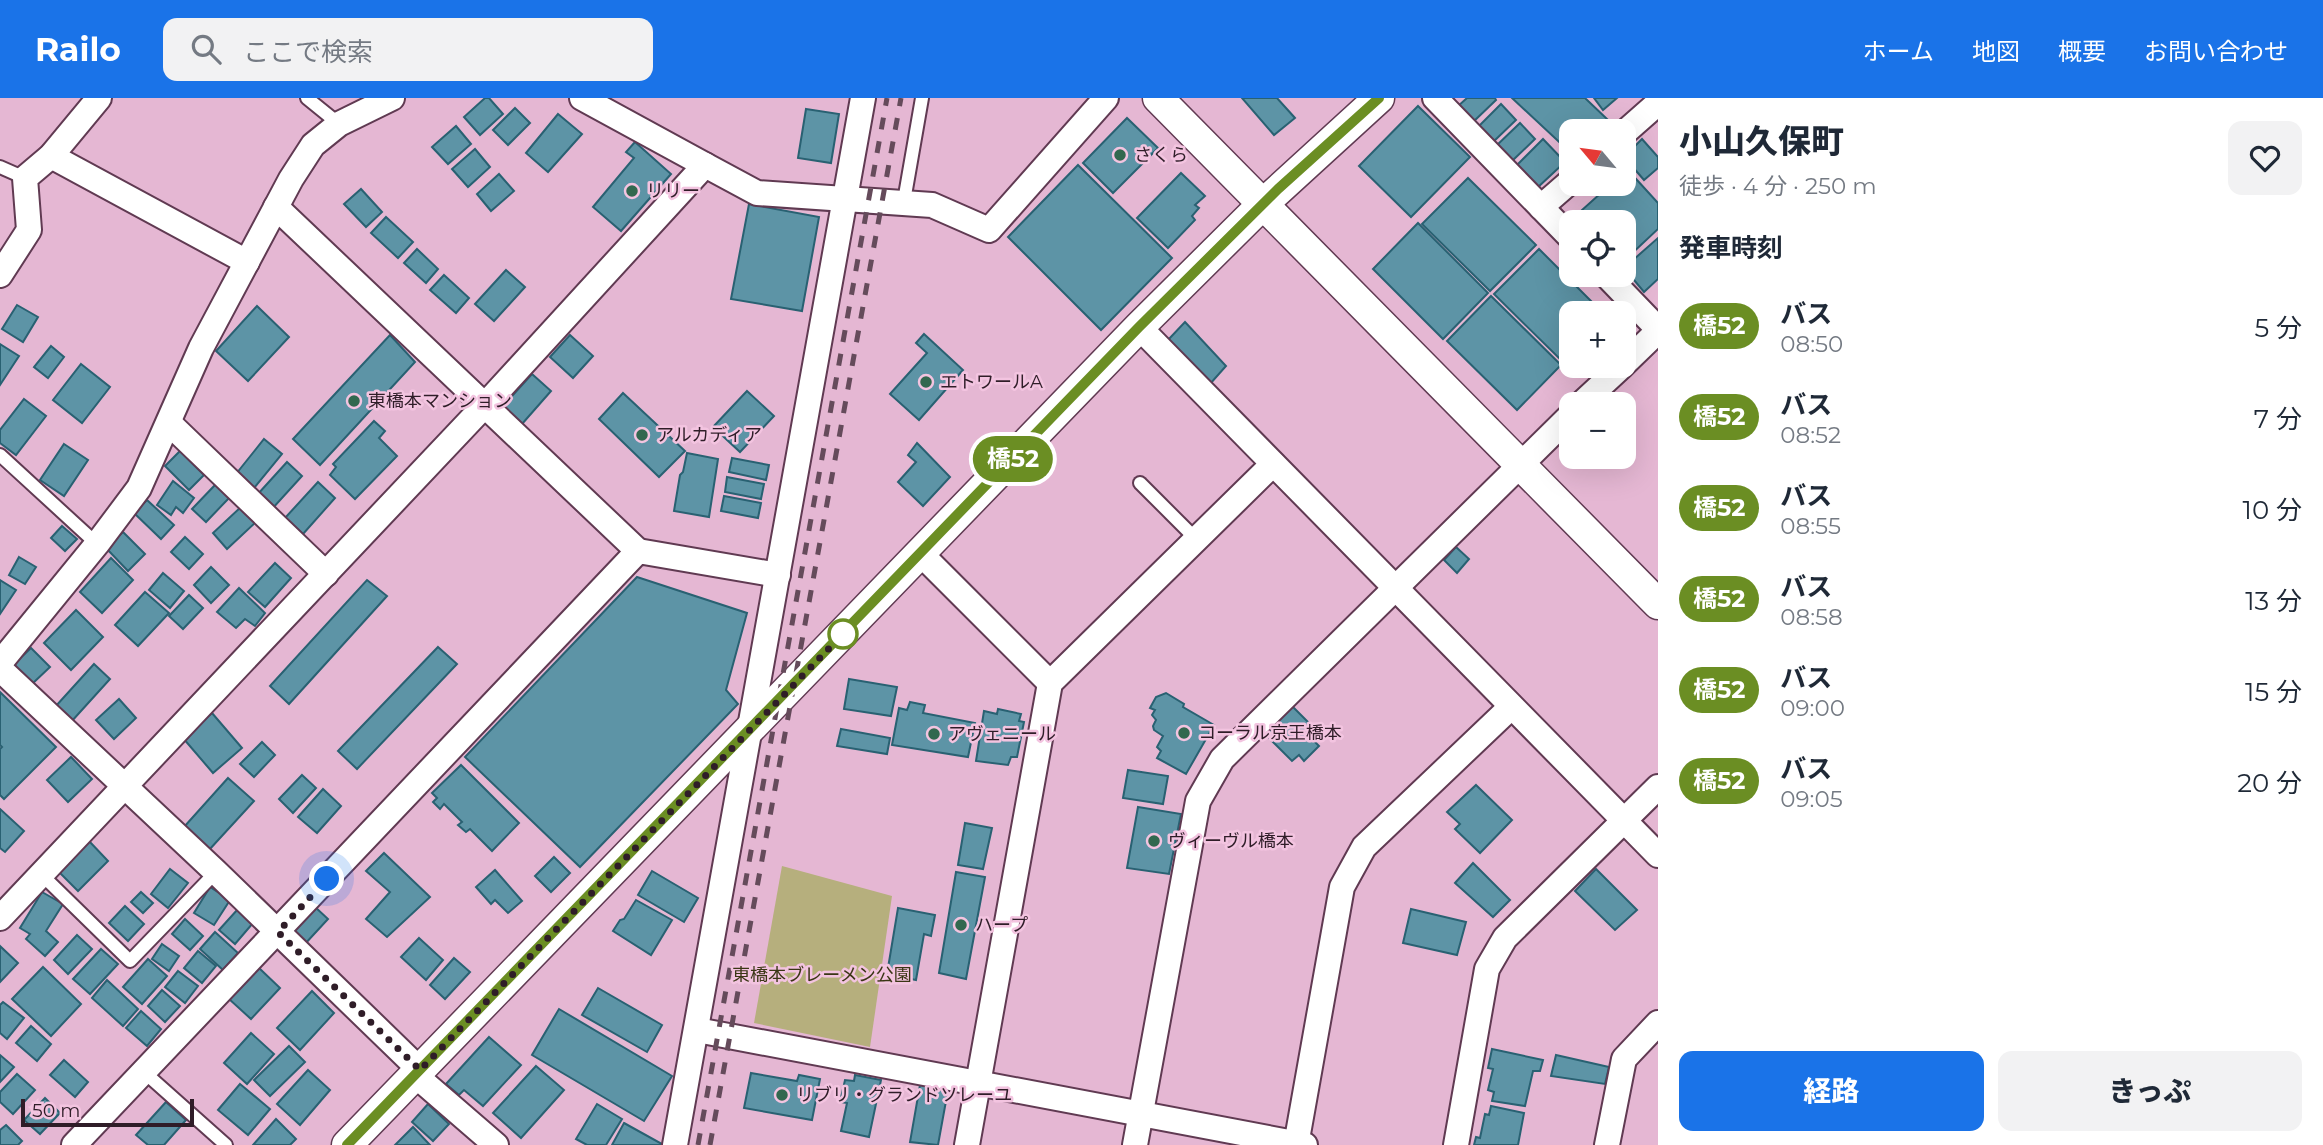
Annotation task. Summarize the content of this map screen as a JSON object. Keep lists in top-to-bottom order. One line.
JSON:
{"parks":["東橋本ブレーメン公園"],"places":["さくら","リリー","エトワールA","東橋本マンション","アルカディア","コーラル京王橋本","アヴェニール","ヴィーヴル橋本","ハープ","リブリ・グランドソレーユ"],"lines":["bus line 橋52"],"scale_bar":"50 m","north":"top left","page":{"header":"Railo","search":"ここで検索","nav":["ホーム","地図","概要","お問い合わせ"],"on_map":"橋52","heading":[["小山久保町","徒歩 · 4 分 · 250 m"],"発車時刻"],"map_buttons":["+","−"],"list":[{"mark":"橋52","name":"バス","note":"08:50","value":"5 分"},{"mark":"橋52","name":"バス","note":"08:52","value":"7 分"},{"mark":"橋52","name":"バス","note":"08:55","value":"10 分"},{"mark":"橋52","name":"バス","note":"08:58","value":"13 分"},{"mark":"橋52","name":"バス","note":"09:00","value":"15 分"},{"mark":"橋52","name":"バス","note":"09:05","value":"20 分"}],"buttons":["経路","きっぷ"],"scale":"50 m"}}
